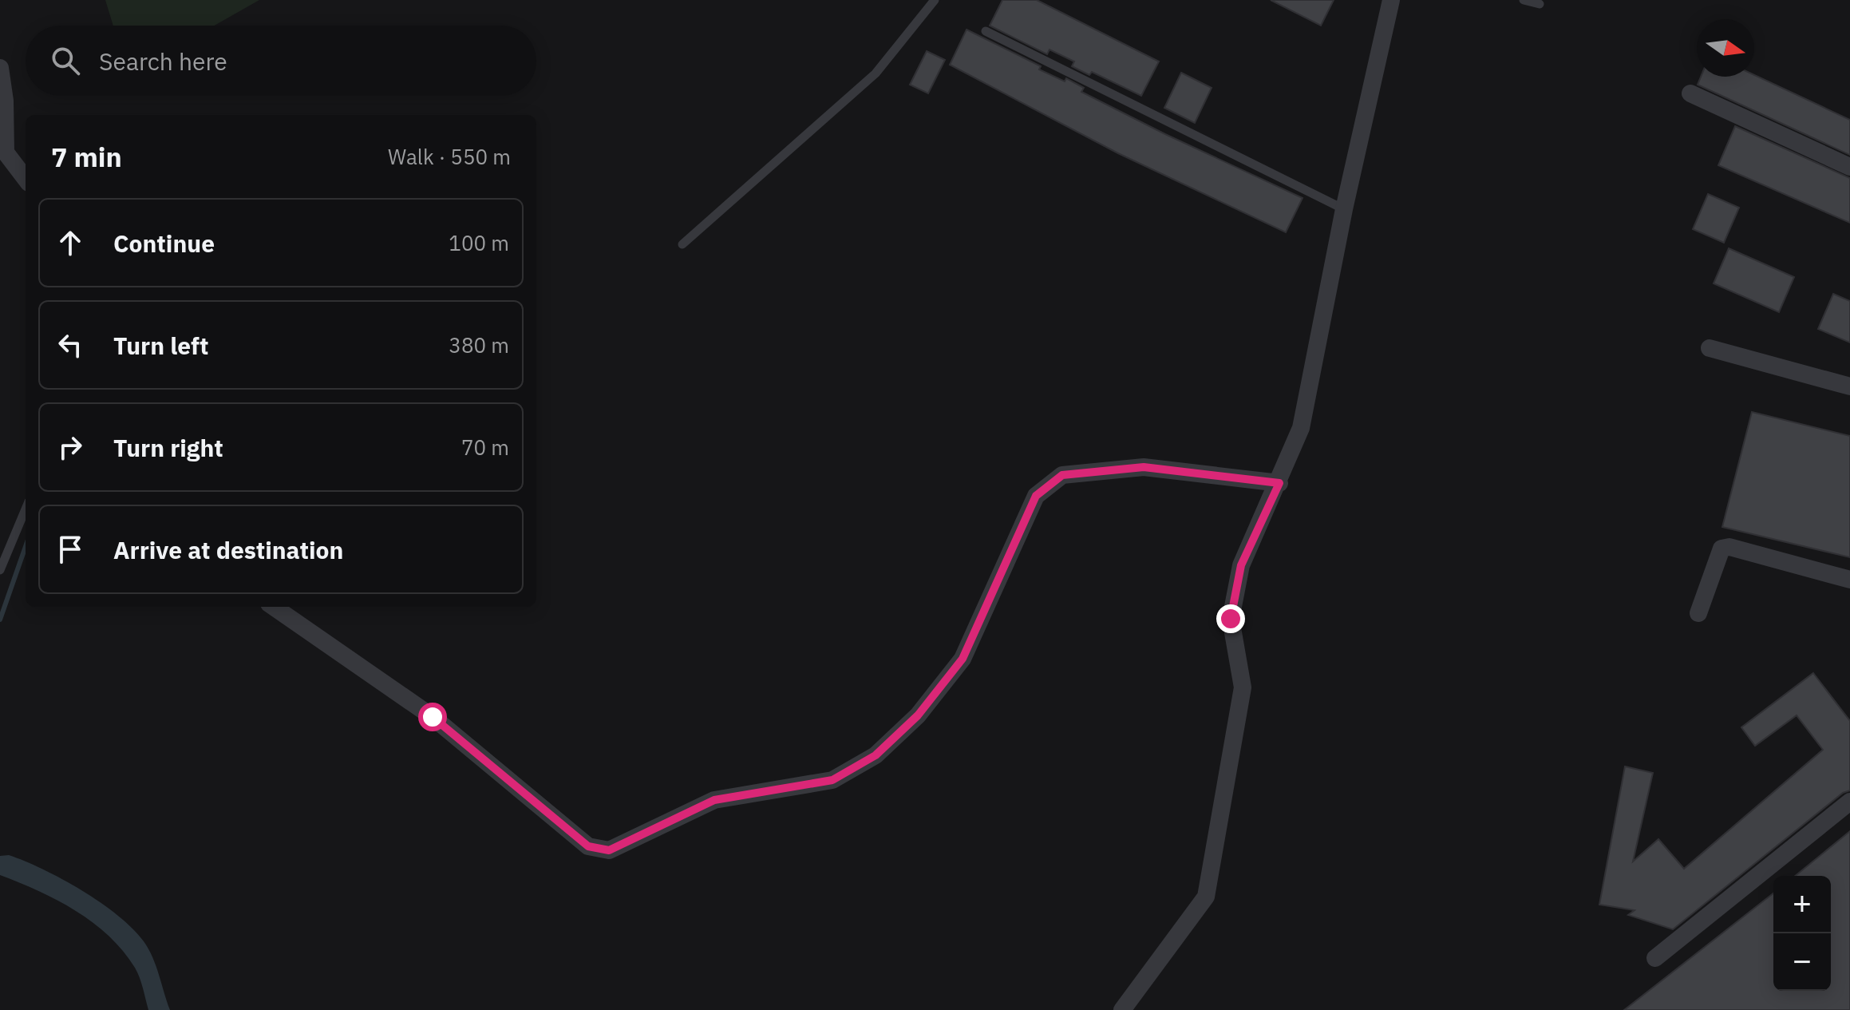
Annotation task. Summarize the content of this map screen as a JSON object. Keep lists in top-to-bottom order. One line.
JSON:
{"north":"right","page":{"search":"Search here","heading":["7 min","Walk · 550 m"],"list":[["Continue","100 m"],["Turn left","380 m"],["Turn right","70 m"],"Arrive at destination"],"map_buttons":["+","−"]}}
